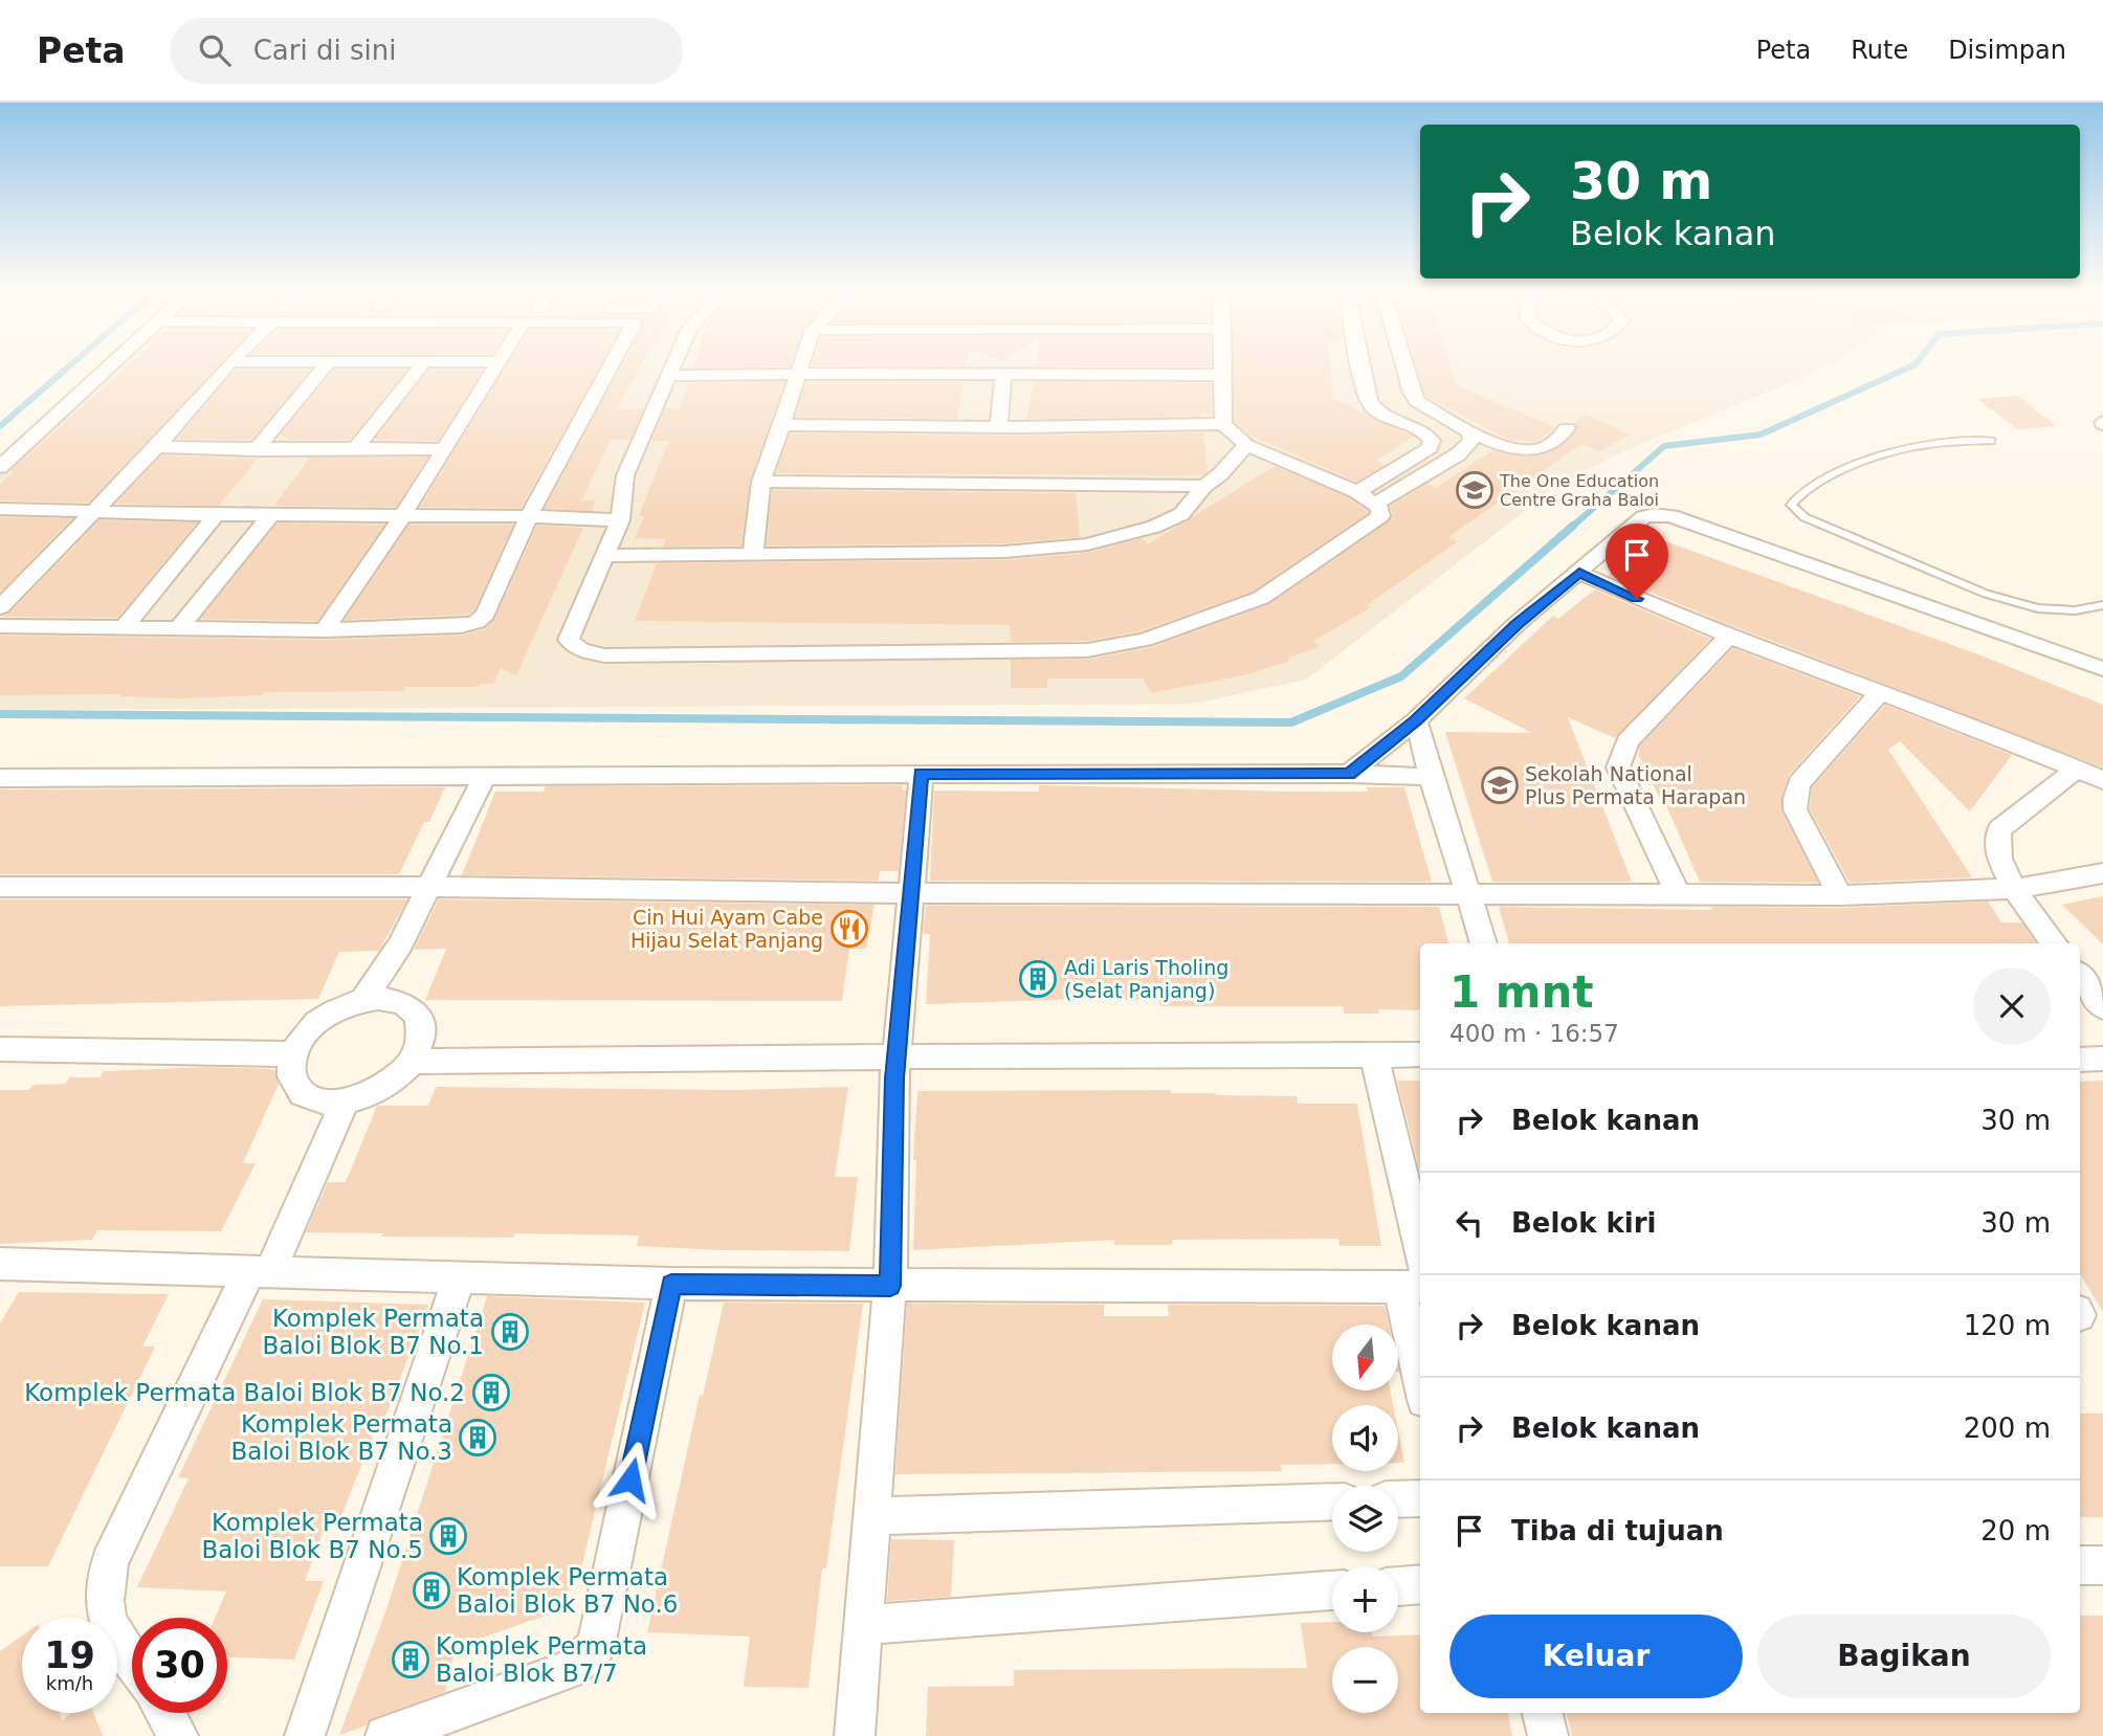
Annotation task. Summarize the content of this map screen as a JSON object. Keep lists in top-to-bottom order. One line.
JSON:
{"places":{"school or university":["The One Education Centre Graha Baloi","Sekolah National Plus Permata Harapan"],"restaurant":["Cin Hui Ayam Cabe Hijau Selat Panjang"],"building":["Adi Laris Tholing (Selat Panjang)","Komplek Permata Baloi Blok B7 No.1","Komplek Permata Baloi Blok B7 No.2","Komplek Permata Baloi Blok B7 No.3","Komplek Permata Baloi Blok B7 No.5","Komplek Permata Baloi Blok B7 No.6","Komplek Permata Baloi Blok B7/7"]},"north":"bottom","page":{"header":"Peta","search":"Cari di sini","nav":["Peta","Rute","Disimpan"],"turn":["30 m","Belok kanan"],"heading":["1 mnt","400 m · 16:57"],"list":[{"name":"Belok kanan","value":"30 m"},{"name":"Belok kiri","value":"30 m"},{"name":"Belok kanan","value":"120 m"},{"name":"Belok kanan","value":"200 m"},{"name":"Tiba di tujuan","value":"20 m"}],"map_buttons":["+","−"],"buttons":["Keluar","Bagikan"],"speed":"19 km/h","limit":"30"}}
